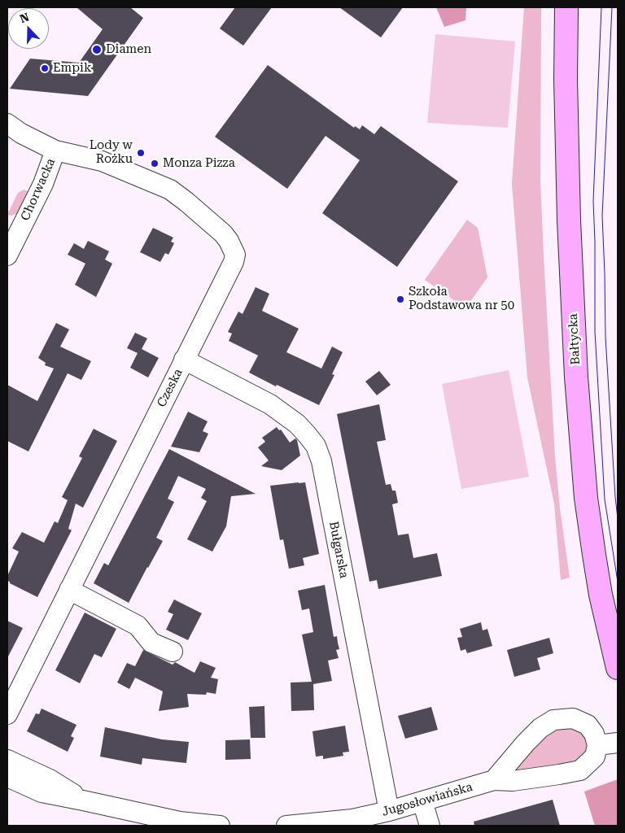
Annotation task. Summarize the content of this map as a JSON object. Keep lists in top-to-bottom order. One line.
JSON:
{"streets":{"main road":["Bałtycka"],"street":["Chorwacka","Czeska","Bułgarska","Jugosłowiańska"]},"crossings":[["Chorwacka","Czeska"],["Czeska","Bułgarska"],["Bułgarska","Jugosłowiańska"]],"places":["Diamen","Empik","Lody w Rożku","Monza Pizza","Szkoła Podstawowa nr 50"],"north":"top"}
